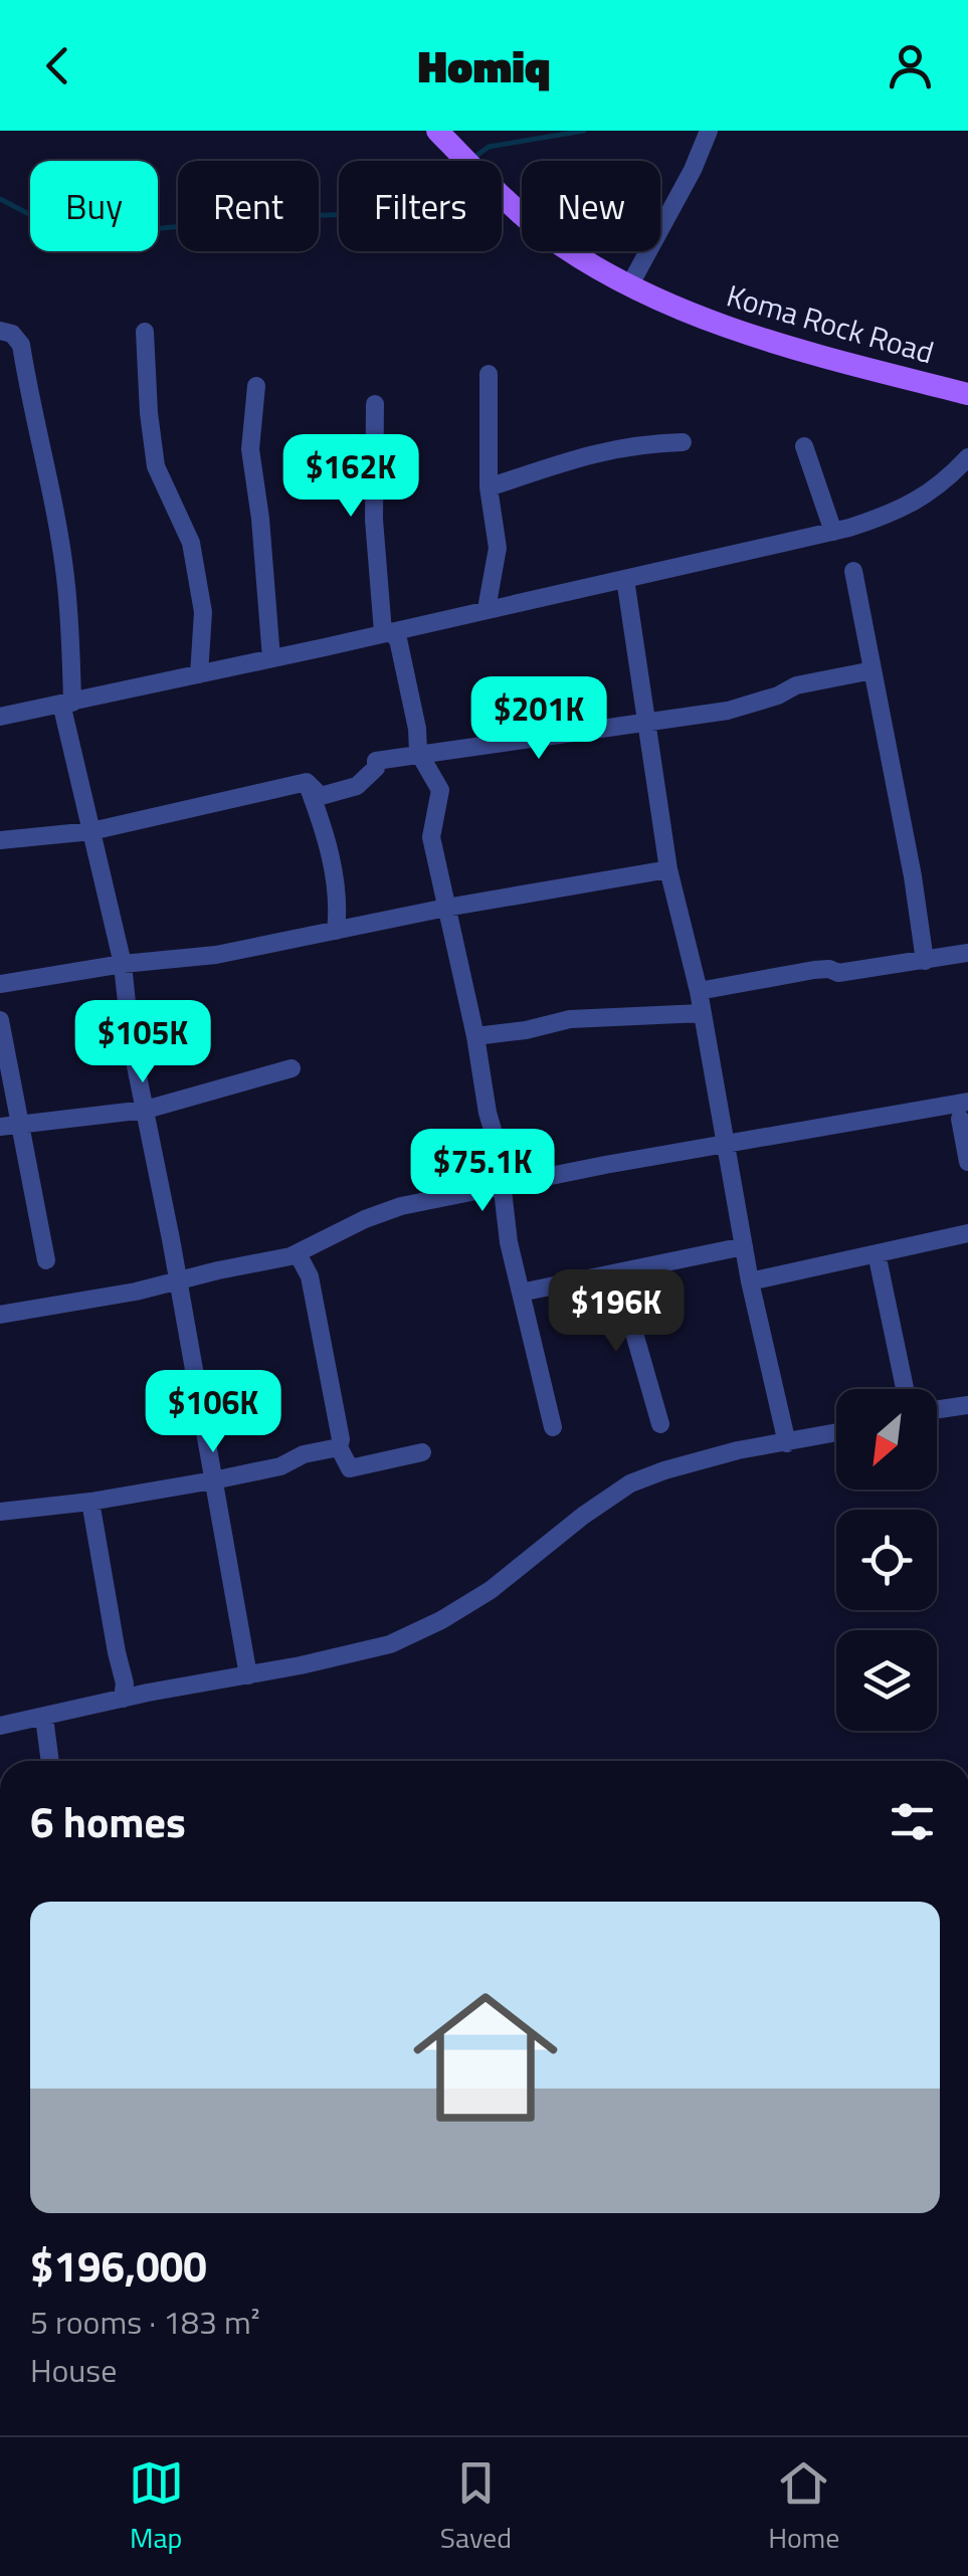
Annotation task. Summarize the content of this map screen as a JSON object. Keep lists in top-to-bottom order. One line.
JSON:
{"streets":{"main road":["Koma Rock Road"]},"north":"bottom left","page":{"header":"Homiq","chip":["Buy","Rent","Filters","New"],"price":["$162K","$201K","$105K","$75.1K","$196K","$106K"],"heading":"6 homes","list":[{"name":"$196,000","note":"5 rooms · 183 m² · House"}],"tabs":["Map","Saved","Home"]}}
